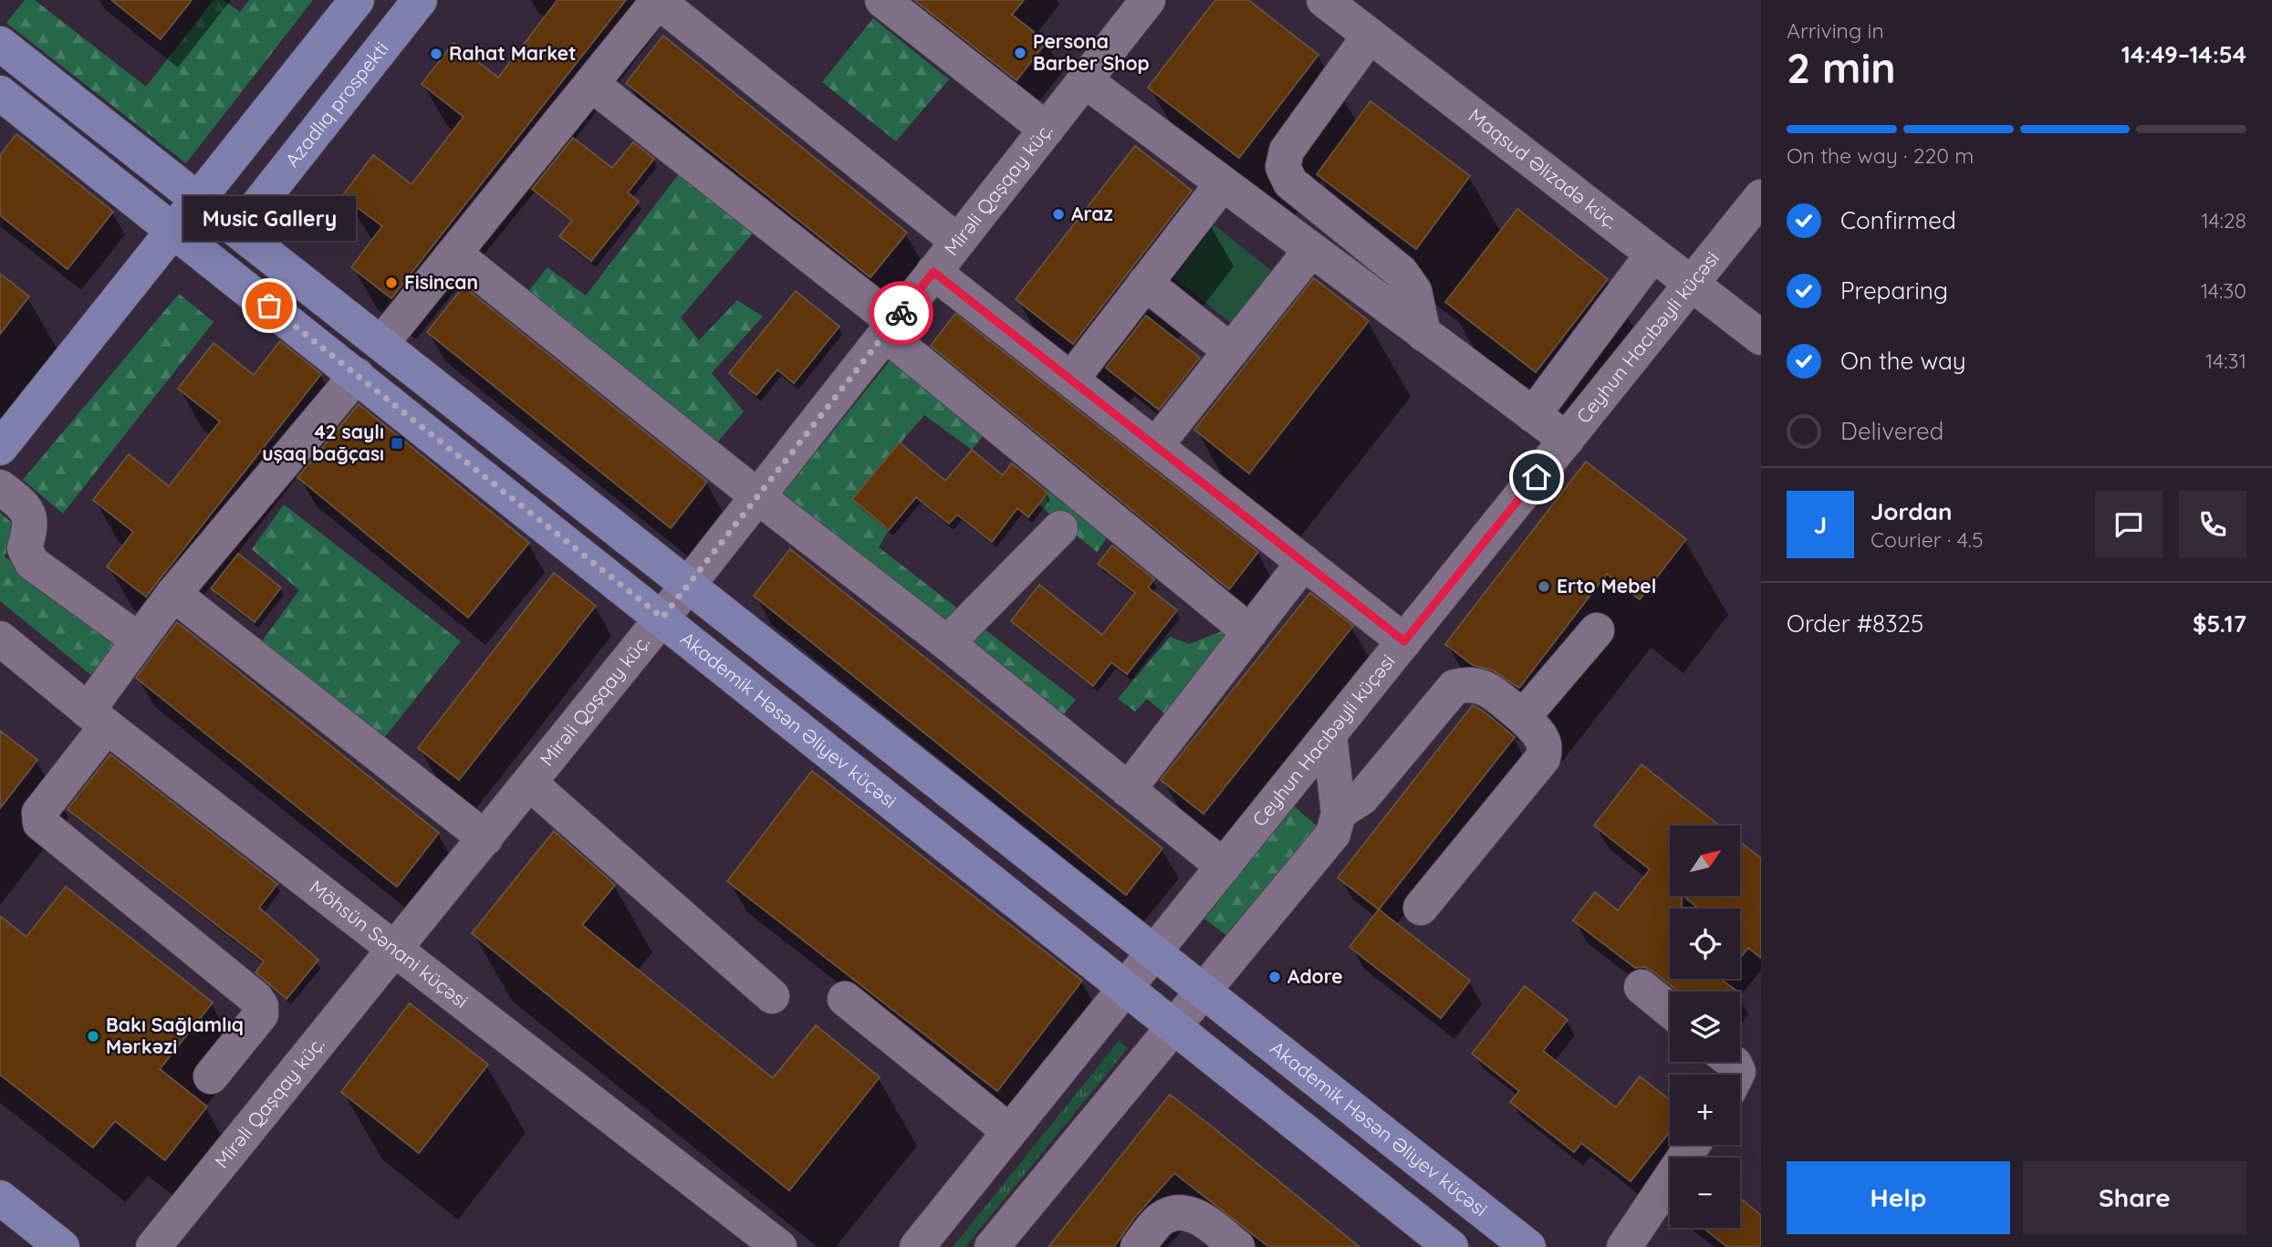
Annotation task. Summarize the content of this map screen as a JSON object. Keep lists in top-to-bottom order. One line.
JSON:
{"streets":{"main road":["Azadlıq prospekti","Akademik Həsən Əliyev küçəsi"],"street":["Maqsud Əlizadə küç.","Mirəli Qaşqay küç.","Ceyhun Hacıbəyli küçəsi","Möhsün Sənani küçəsi"]},"crossings":[["Maqsud Əlizadə küç.","Ceyhun Hacıbəyli küçəsi"],["Mirəli Qaşqay küç.","Akademik Həsən Əliyev küçəsi"],["Mirəli Qaşqay küç.","Möhsün Sənani küçəsi"],["Ceyhun Hacıbəyli küçəsi","Akademik Həsən Əliyev küçəsi"]],"places":{"other":["Persona Barber Shop","Rahat Market","Araz","Fisincan","Music Gallery","Erto Mebel","Adore","Bakı Sağlamlıq Mərkəzi"],"transit":["42 saylı uşaq bağçası"]},"north":"top right","page":{"heading":["2 min","Arriving in","14:49–14:54"],"panel":["Jordan","Courier · 4.5","Order #8325","$5.17"],"bar":"On the way · 220 m","list":[["Confirmed","14:28"],["Preparing","14:30"],["On the way","14:31"],"Delivered"],"bubble":"Music Gallery","round":"J","map_buttons":["+","−"],"buttons":["Help","Share"]}}
